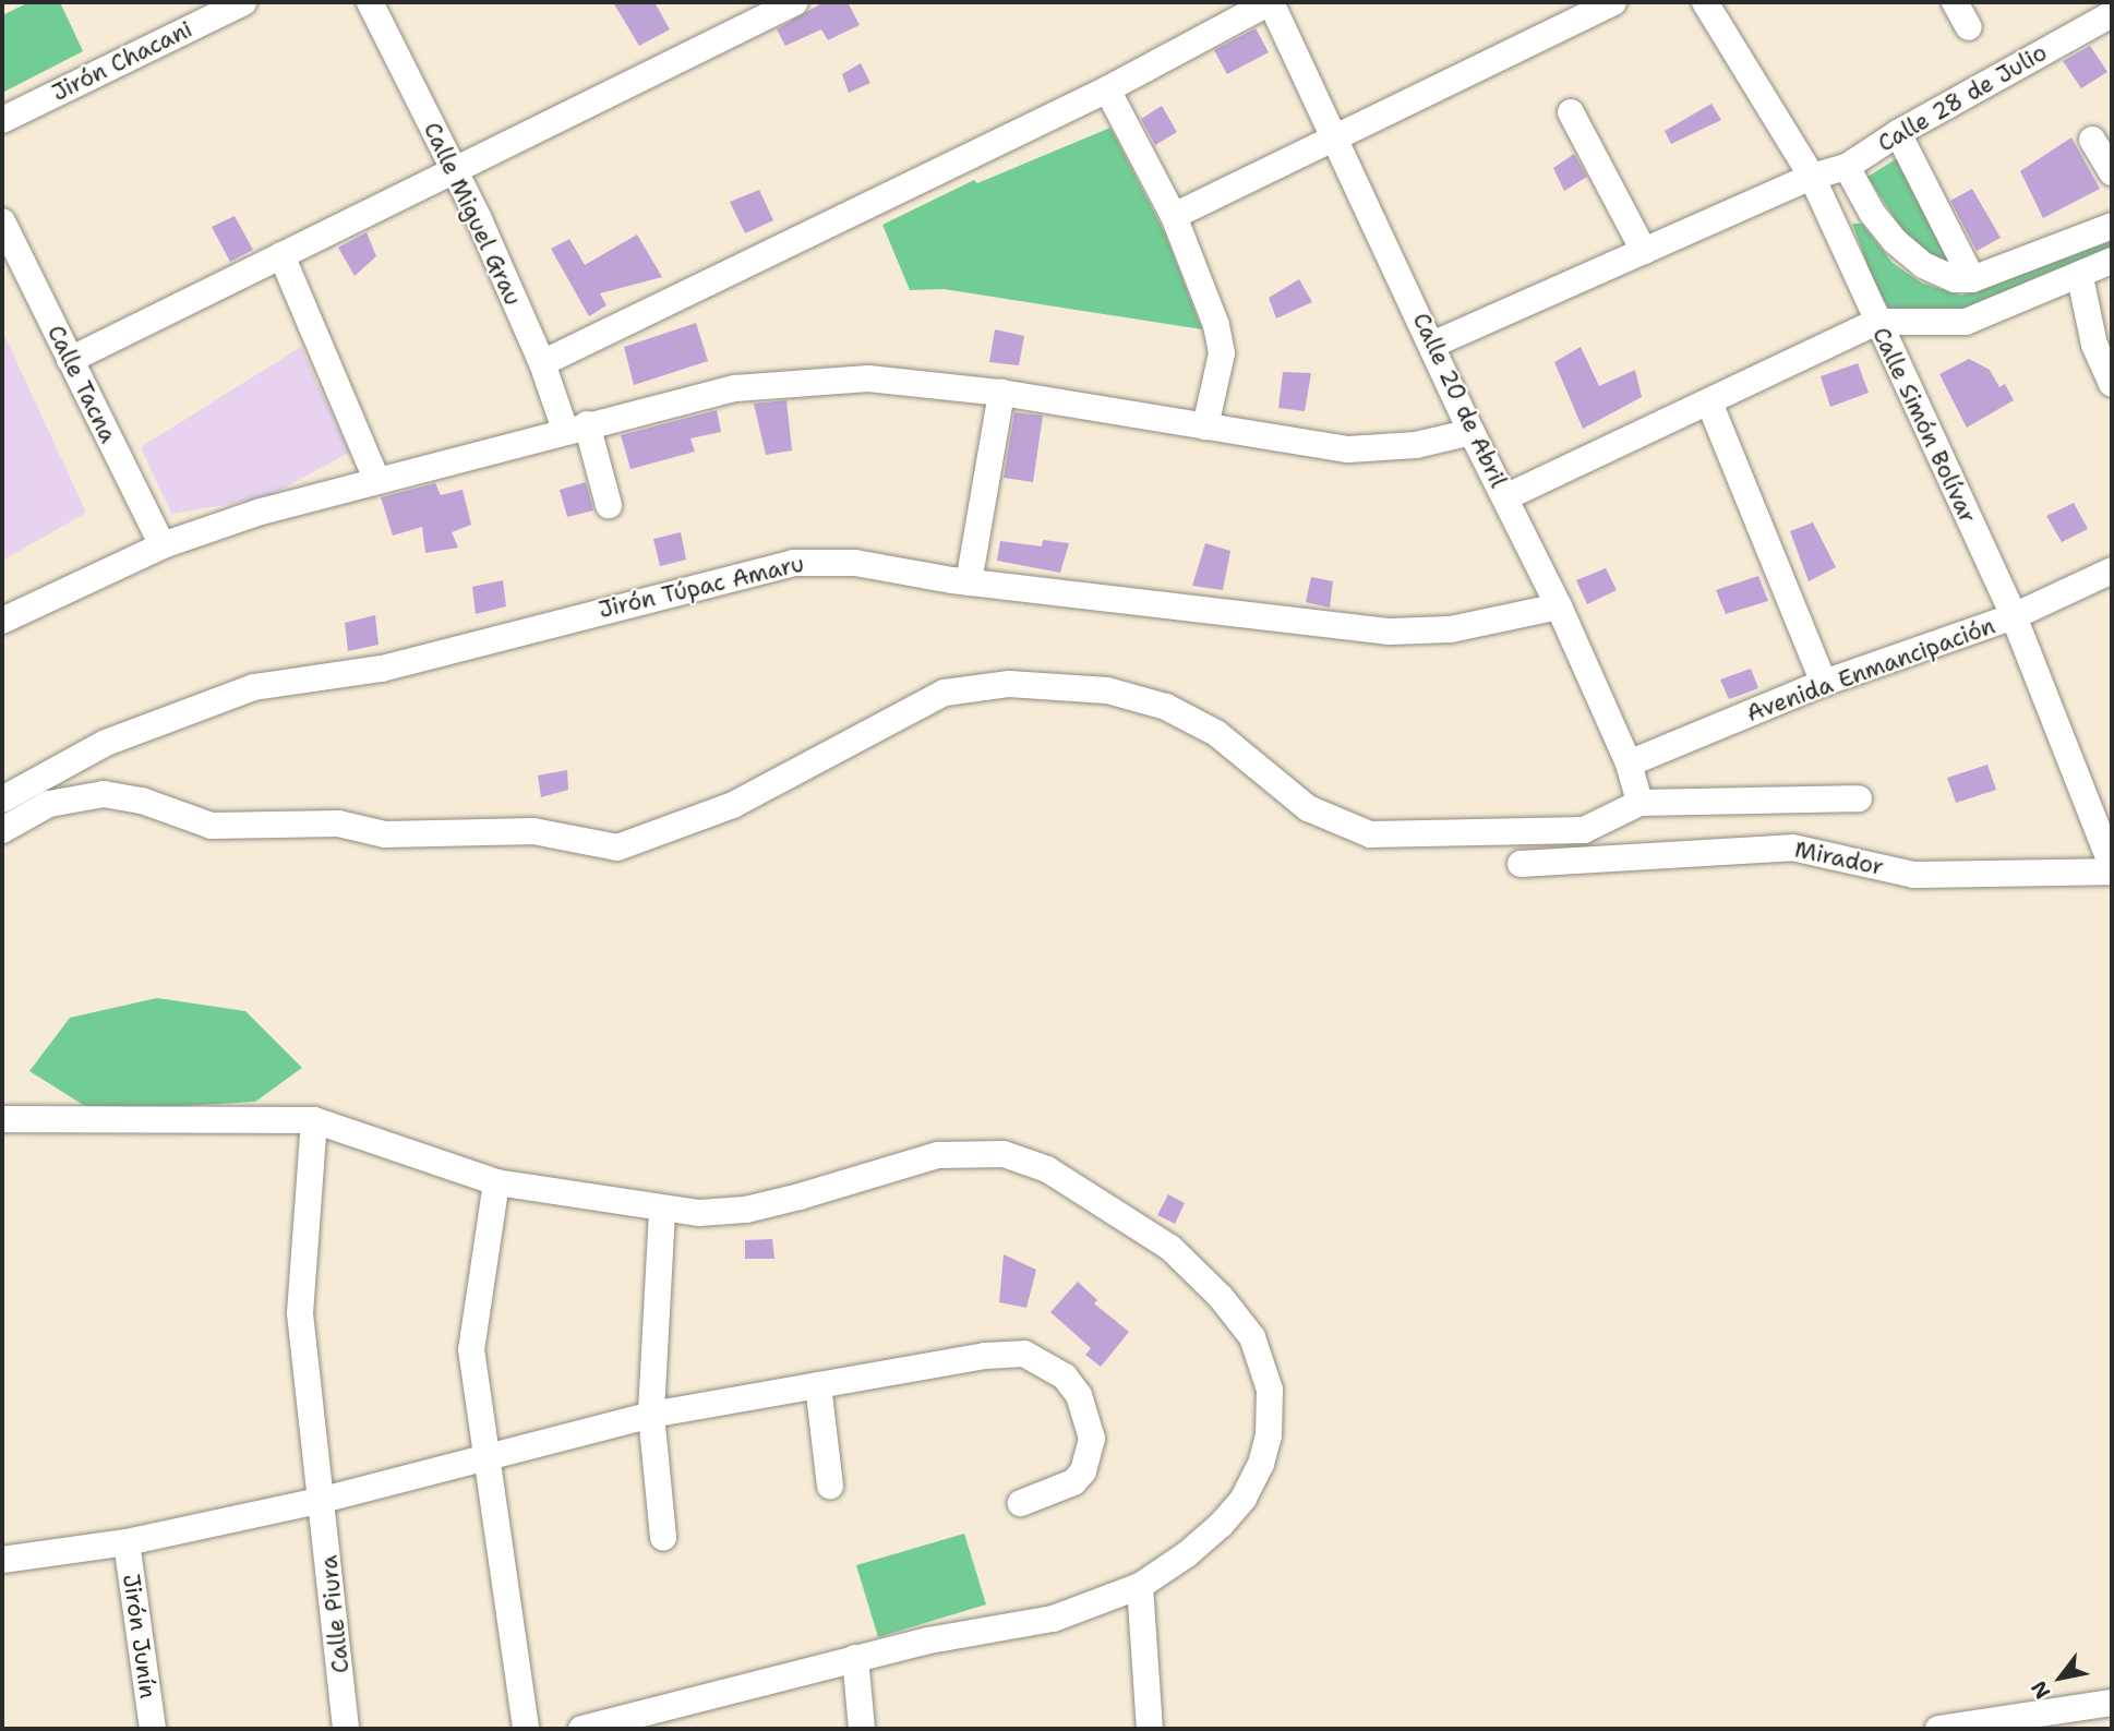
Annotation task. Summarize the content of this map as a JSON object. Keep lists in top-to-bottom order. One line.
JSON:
{"streets":{"street":["Jirón Chacani","Calle 28 de Julio","Calle Miguel Grau","Calle Tacna","Calle 20 de Abril","Calle Simón Bolívar","Jirón Túpac Amaru","Avenida Enmancipación","Mirador","Calle Piura","Jirón Junín"]},"crossings":[["Calle 28 de Julio","Calle 20 de Abril"],["Calle 28 de Julio","Calle Simón Bolívar"],["Calle 20 de Abril","Jirón Túpac Amaru"],["Calle 20 de Abril","Avenida Enmancipación"],["Calle Simón Bolívar","Avenida Enmancipación"]],"north":"bottom left"}
